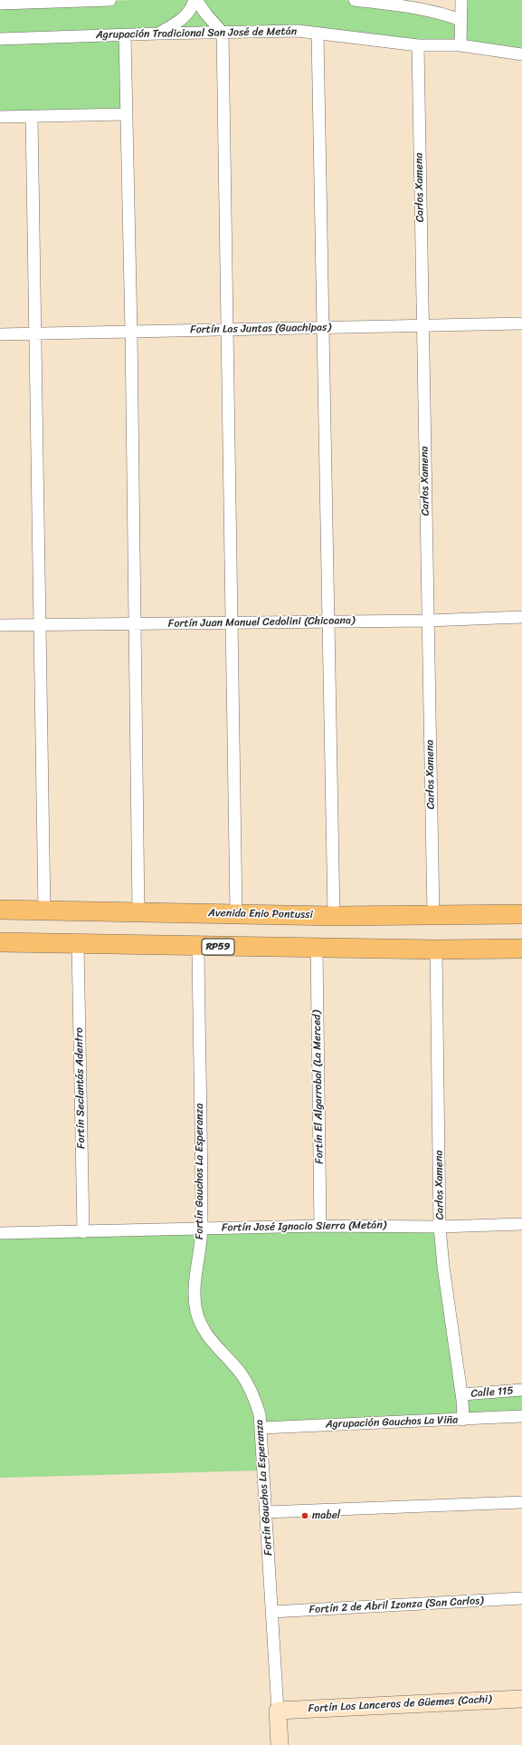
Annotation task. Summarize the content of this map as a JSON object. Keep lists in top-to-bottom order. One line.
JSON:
{"streets":{"main road":["Avenida Enio Pontussi","RP59"],"street":["Agrupación Tradicional San José de Metán","Carlos Xamena","Fortín Las Juntas (Guachipas)","Fortín Juan Manuel Cedolini (Chicoana)","Fortín El Algarrobal (La Merced)","Fortín Seclantás Adentro","Fortín Gauchos La Esperanza","Fortín José Ignacio Sierra (Metán)","Calle 115","Agrupación Gauchos La Viña","Fortín 2 de Abril Izonza (San Carlos)","Fortín Los Lanceros de Güemes (Cachi)"]},"crossings":[["Agrupación Tradicional San José de Metán","Carlos Xamena"],["Carlos Xamena","Fortín Las Juntas (Guachipas)"],["Carlos Xamena","Fortín Juan Manuel Cedolini (Chicoana)"],["Carlos Xamena","Avenida Enio Pontussi"],["Carlos Xamena","RP59"],["Carlos Xamena","Fortín José Ignacio Sierra (Metán)"],["Carlos Xamena","Calle 115"],["Carlos Xamena","Agrupación Gauchos La Viña"],["RP59","Fortín El Algarrobal (La Merced)"],["RP59","Fortín Seclantás Adentro"],["RP59","Fortín Gauchos La Esperanza"],["Fortín El Algarrobal (La Merced)","Fortín José Ignacio Sierra (Metán)"],["Fortín Seclantás Adentro","Fortín José Ignacio Sierra (Metán)"],["Fortín Gauchos La Esperanza","Fortín José Ignacio Sierra (Metán)"],["Fortín Gauchos La Esperanza","Agrupación Gauchos La Viña"],["Fortín Gauchos La Esperanza","Fortín 2 de Abril Izonza (San Carlos)"],["Fortín Gauchos La Esperanza","Fortín Los Lanceros de Güemes (Cachi)"]],"places":["mabel"]}
